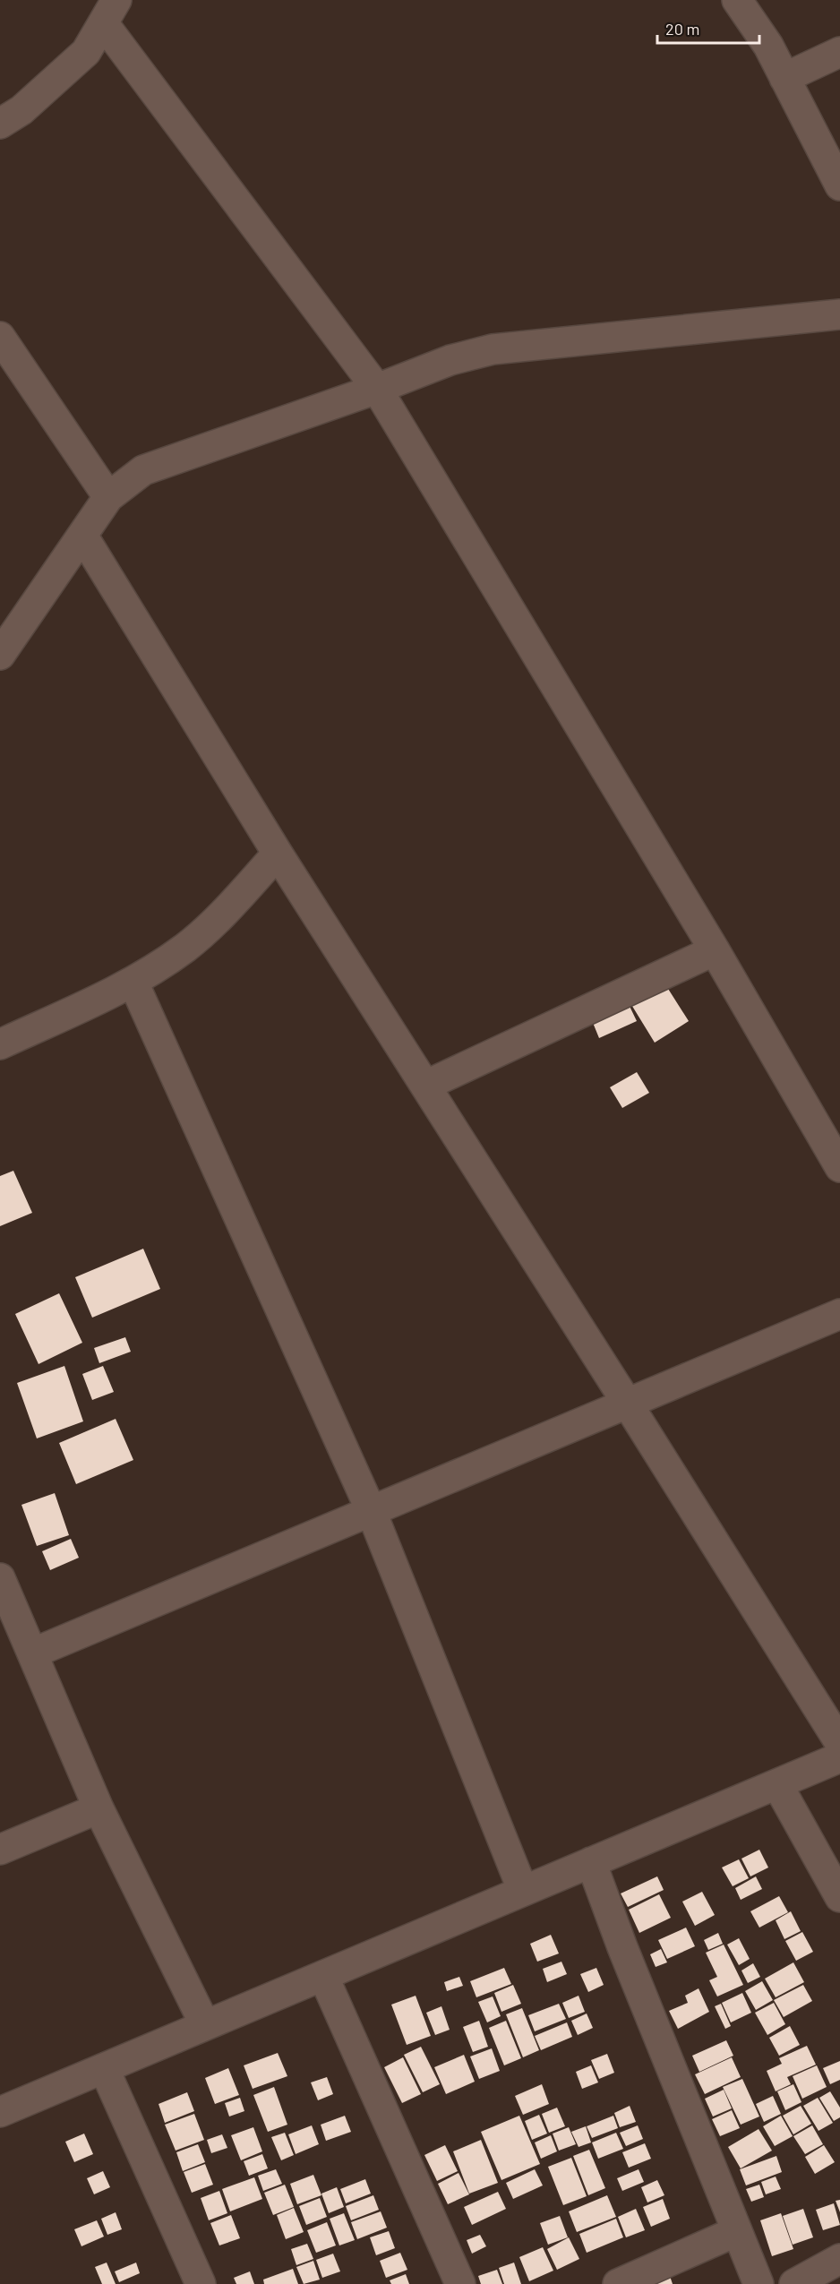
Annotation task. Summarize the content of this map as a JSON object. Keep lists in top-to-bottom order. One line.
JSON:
{"scale_bar":"20 m"}
